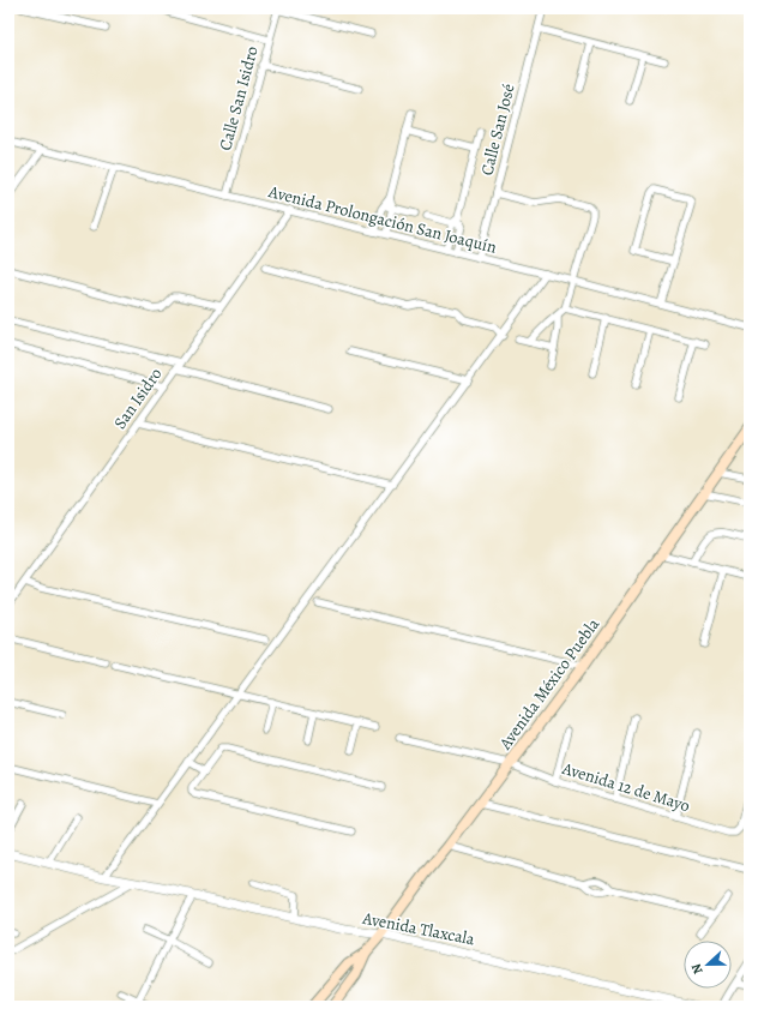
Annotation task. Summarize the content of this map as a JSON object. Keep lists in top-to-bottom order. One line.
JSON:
{"streets":{"main road":["Avenida México Puebla"],"street":["Calle San Isidro","Calle San José","Avenida Prolongación San Joaquín","San Isidro","Avenida 12 de Mayo","Avenida Tlaxcala"]},"crossings":[["Calle San Isidro","Avenida Prolongación San Joaquín"],["Calle San José","Avenida Prolongación San Joaquín"],["Avenida Prolongación San Joaquín","San Isidro"],["Avenida México Puebla","Avenida 12 de Mayo"],["Avenida México Puebla","Avenida Tlaxcala"]],"north":"left"}
